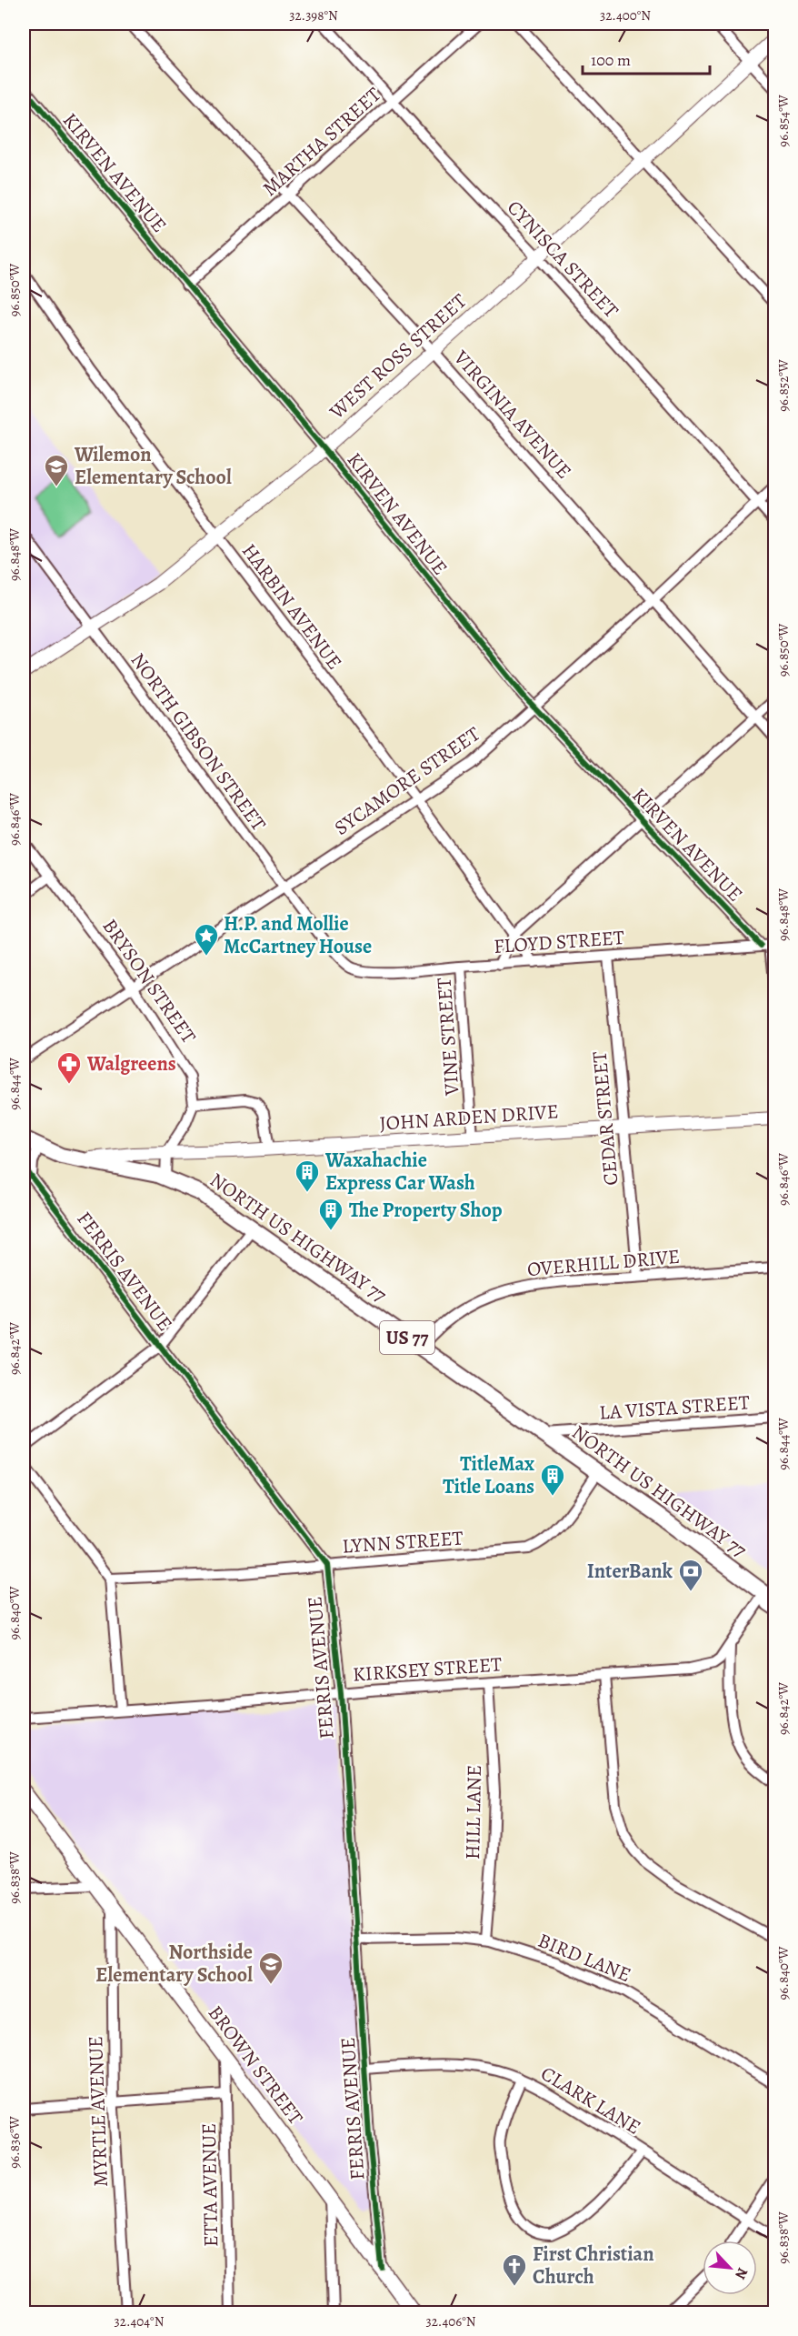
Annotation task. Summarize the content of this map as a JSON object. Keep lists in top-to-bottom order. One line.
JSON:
{"streets":{"main road":["NORTH US HIGHWAY 77","US 77","BROWN STREET"],"street":["MARTHA STREET","KIRVEN AVENUE","CYNISCA STREET","WEST ROSS STREET","VIRGINIA AVENUE","HARBIN AVENUE","NORTH GIBSON STREET","SYCAMORE STREET","FLOYD STREET","BRYSON STREET","VINE STREET","JOHN ARDEN DRIVE","CEDAR STREET","OVERHILL DRIVE","FERRIS AVENUE","LA VISTA STREET","LYNN STREET","KIRKSEY STREET","HILL LANE","BIRD LANE","CLARK LANE","MYRTLE AVENUE","ETTA AVENUE"]},"crossings":[["MARTHA STREET","KIRVEN AVENUE"],["MARTHA STREET","CYNISCA STREET"],["MARTHA STREET","VIRGINIA AVENUE"],["KIRVEN AVENUE","WEST ROSS STREET"],["KIRVEN AVENUE","SYCAMORE STREET"],["KIRVEN AVENUE","FLOYD STREET"],["CYNISCA STREET","WEST ROSS STREET"],["CYNISCA STREET","SYCAMORE STREET"],["WEST ROSS STREET","VIRGINIA AVENUE"],["WEST ROSS STREET","HARBIN AVENUE"],["WEST ROSS STREET","NORTH GIBSON STREET"],["VIRGINIA AVENUE","SYCAMORE STREET"],["HARBIN AVENUE","SYCAMORE STREET"],["HARBIN AVENUE","FLOYD STREET"],["NORTH GIBSON STREET","SYCAMORE STREET"],["NORTH GIBSON STREET","FLOYD STREET"],["SYCAMORE STREET","BRYSON STREET"],["FLOYD STREET","VINE STREET"],["FLOYD STREET","CEDAR STREET"],["VINE STREET","JOHN ARDEN DRIVE"],["JOHN ARDEN DRIVE","CEDAR STREET"],["CEDAR STREET","OVERHILL DRIVE"],["NORTH US HIGHWAY 77","OVERHILL DRIVE"],["NORTH US HIGHWAY 77","LA VISTA STREET"],["NORTH US HIGHWAY 77","LYNN STREET"],["NORTH US HIGHWAY 77","KIRKSEY STREET"],["FERRIS AVENUE","LYNN STREET"],["FERRIS AVENUE","KIRKSEY STREET"],["FERRIS AVENUE","BIRD LANE"],["FERRIS AVENUE","BROWN STREET"],["FERRIS AVENUE","CLARK LANE"],["KIRKSEY STREET","HILL LANE"],["HILL LANE","BIRD LANE"],["BROWN STREET","MYRTLE AVENUE"],["BROWN STREET","ETTA AVENUE"]],"places":{"school or university":["Wilemon Elementary School","Northside Elementary School"],"place":["H.P. and Mollie McCartney House"],"pharmacy":["Walgreens"],"building":["Waxahachie Express Car Wash","The Property Shop","TitleMax Title Loans"],"bank":["InterBank"],"church":["First Christian Church"]},"scale_bar":"100 m","north":"bottom right","coordinates":["32.398°N","32.400°N","96.854°W","96.850°W","96.852°W","96.848°W","96.846°W","96.844°W","96.842°W","96.840°W","96.838°W","96.836°W","32.404°N","32.406°N"]}
